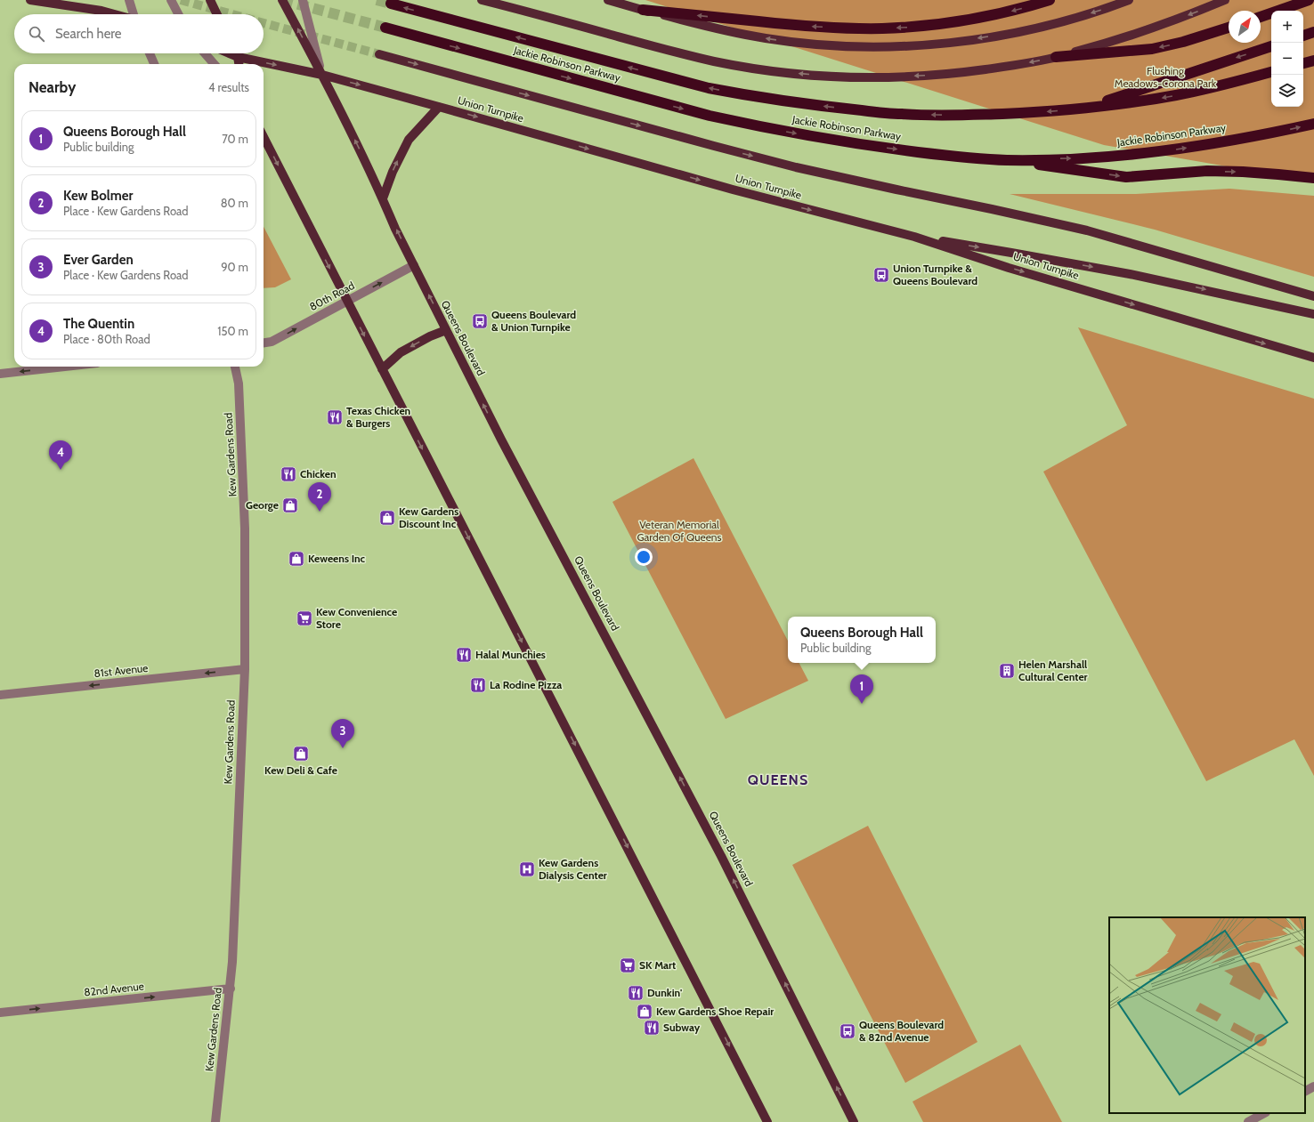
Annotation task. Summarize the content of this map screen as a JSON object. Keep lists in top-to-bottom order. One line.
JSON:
{"streets":{"highway":["Jackie Robinson Parkway"],"main road":["Union Turnpike","Queens Boulevard"],"street":["80th Road","Kew Gardens Road","81st Avenue","82nd Avenue"]},"crossings":[["Union Turnpike","Queens Boulevard"],["80th Road","Queens Boulevard"],["Kew Gardens Road","81st Avenue"],["Kew Gardens Road","82nd Avenue"]],"one_way":["80th Road","81st Avenue","82nd Avenue"],"districts":["QUEENS"],"parks":["Flushing Meadows-Corona Park","Veteran Memorial Garden Of Queens"],"places":{"bus stop":["Union Turnpike & Queens Boulevard","Queens Boulevard & Union Turnpike","Queens Boulevard & 82nd Avenue"],"restaurant":["Texas Chicken & Burgers","Chicken","Halal Munchies","La Rodine Pizza","Dunkin'","Subway"],"shop":["George","Kew Gardens Discount Inc","Keweens Inc","Kew Deli & Cafe","Kew Gardens Shoe Repair"],"supermarket":["Kew Convenience Store","SK Mart"],"building":["Helen Marshall Cultural Center"],"hospital":["Kew Gardens Dialysis Center"]},"north":"top right","page":{"map_buttons":["+","−"],"search":"Search here","heading":["Nearby","4 results"],"list":[{"mark":"1","name":"Queens Borough Hall","note":"Public building","value":"70 m"},{"mark":"2","name":"Kew Bolmer","note":"Place · Kew Gardens Road","value":"80 m"},{"mark":"3","name":"Ever Garden","note":"Place · Kew Gardens Road","value":"90 m"},{"mark":"4","name":"The Quentin","note":"Place · 80th Road","value":"150 m"}],"pins":["4","2","1","3"],"popup":["Queens Borough Hall","Public building"]}}
